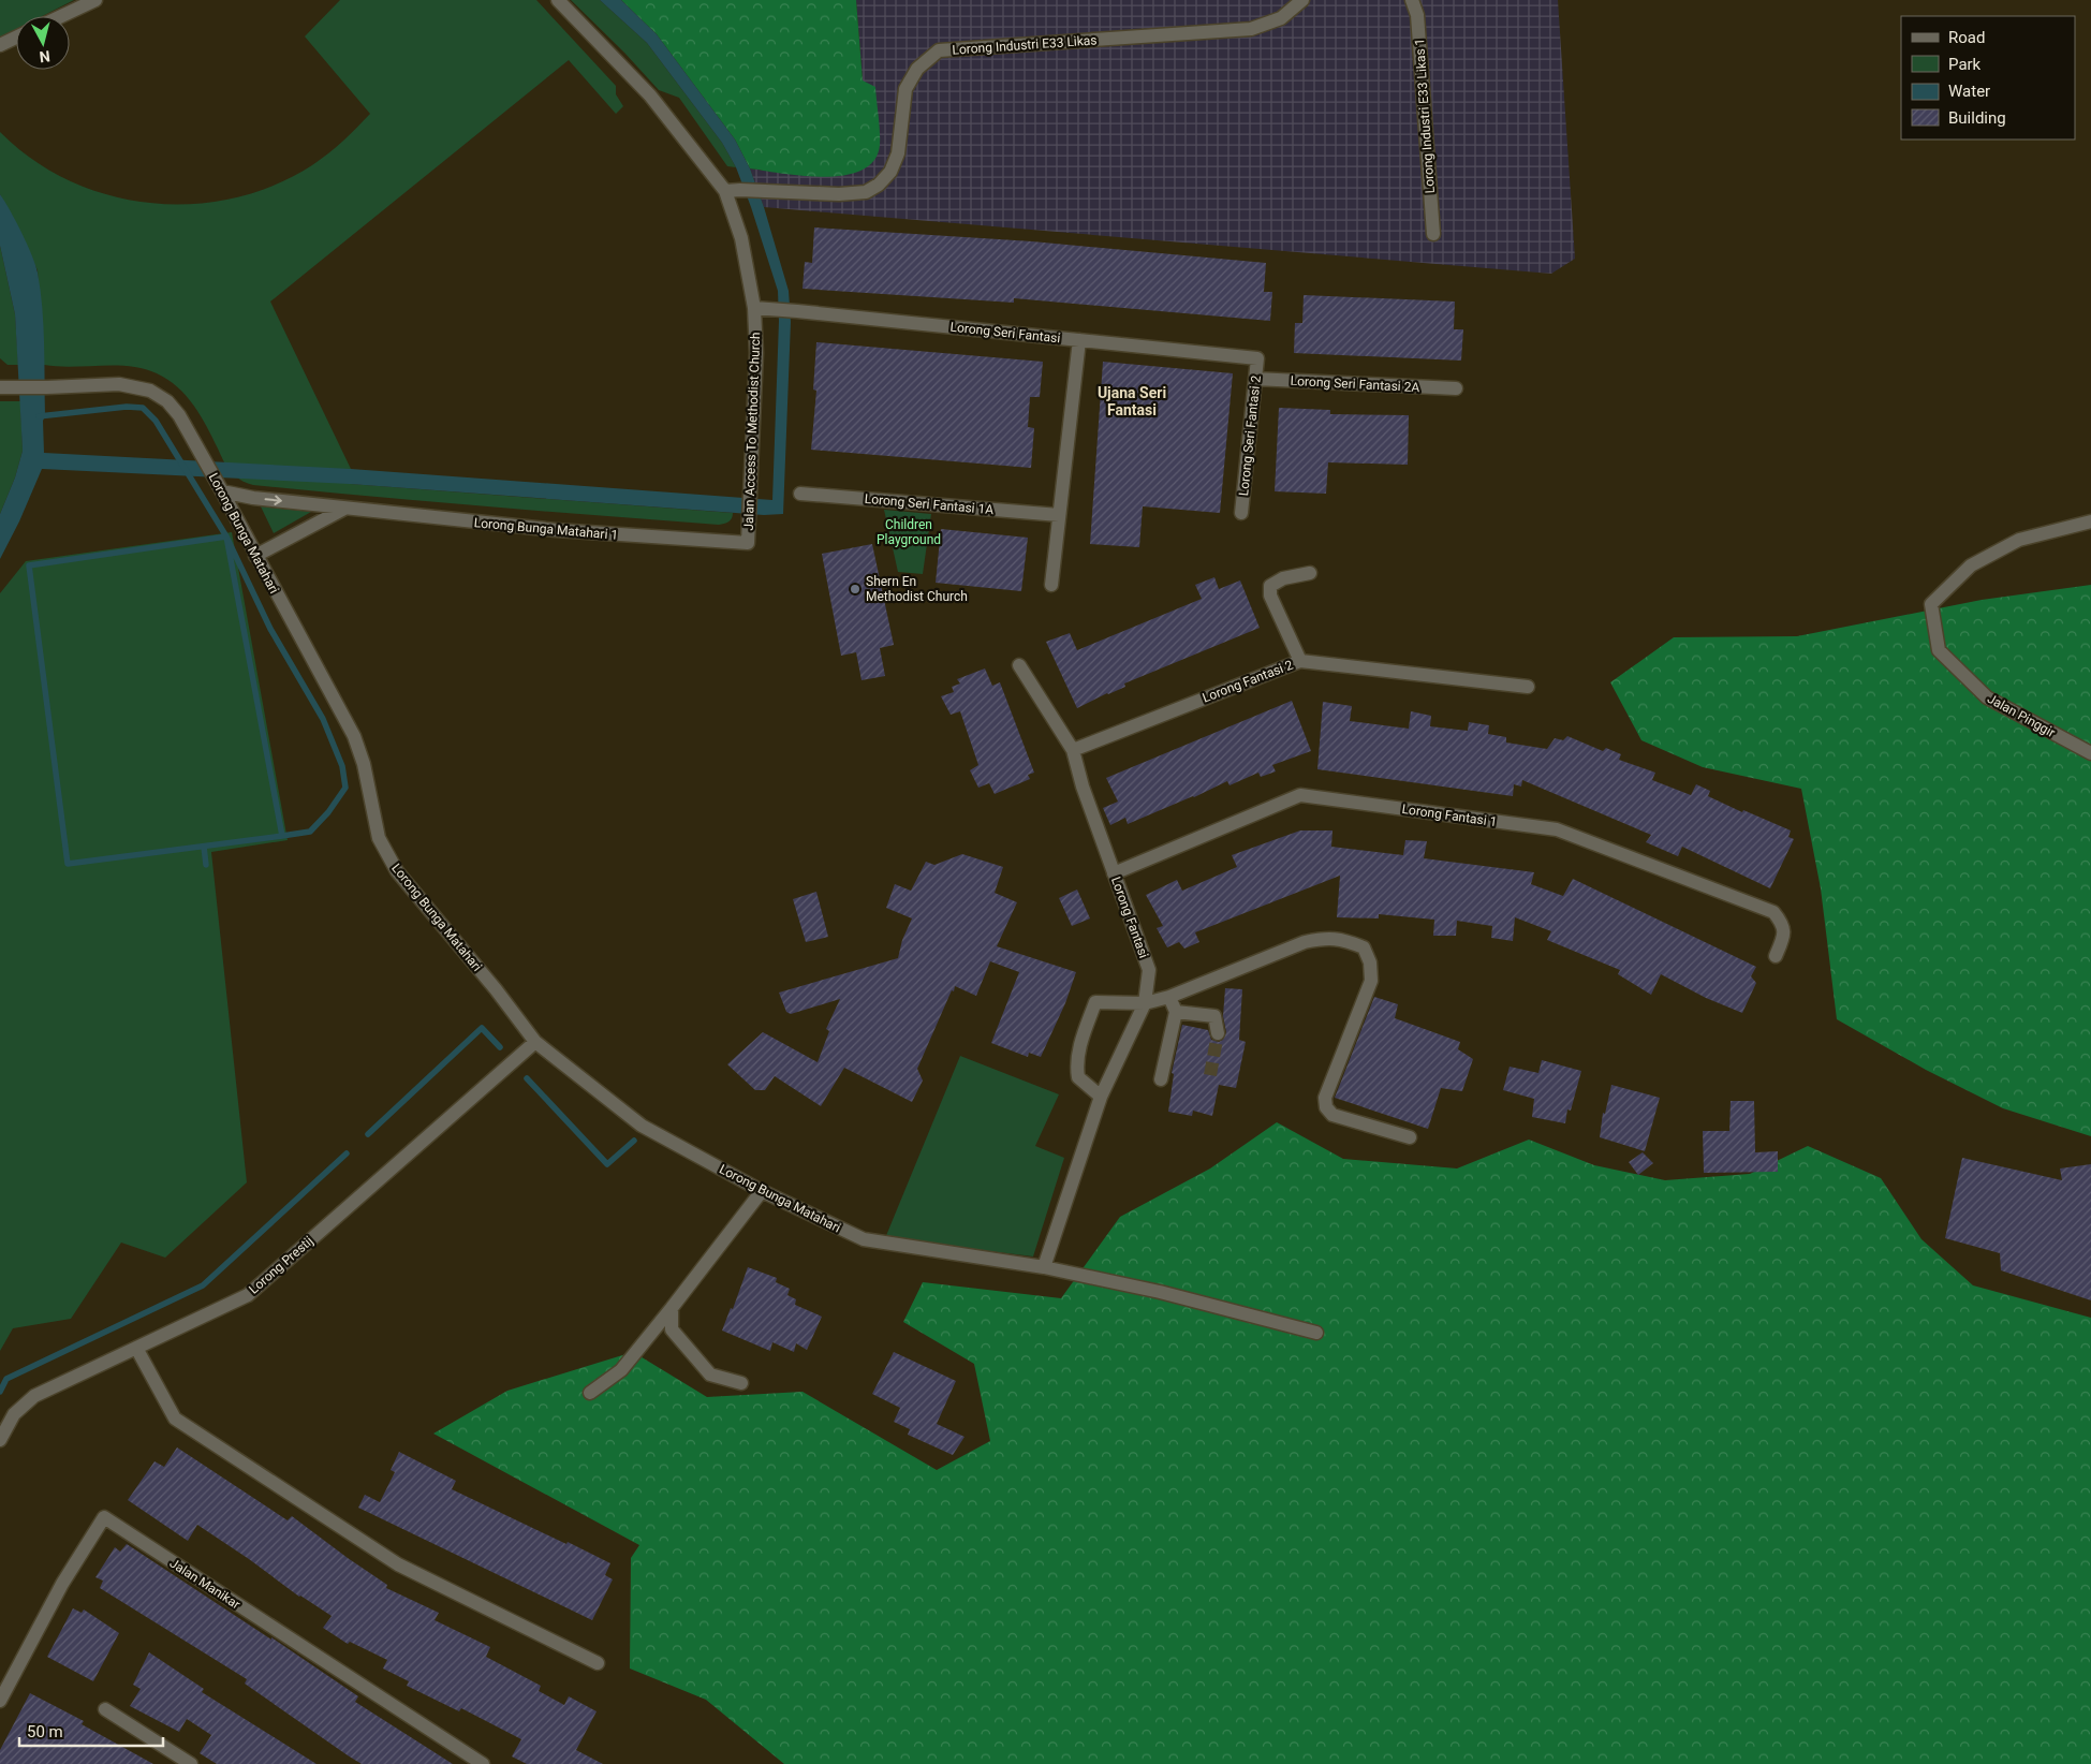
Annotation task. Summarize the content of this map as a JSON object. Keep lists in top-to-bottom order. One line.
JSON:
{"streets":{"street":["Lorong Industri E33 Likas","Lorong Industri E33 Likas 1","Lorong Seri Fantasi","Lorong Seri Fantasi 2A","Jalan Access To Methodist Church","Lorong Seri Fantasi 2","Lorong Seri Fantasi 1A","Lorong Bunga Matahari 1","Lorong Bunga Matahari","Lorong Fantasi 2","Jalan Pinggir","Lorong Fantasi 1","Lorong Fantasi","Lorong Prestij","Jalan Manikar"]},"crossings":[["Lorong Industri E33 Likas","Jalan Access To Methodist Church"],["Lorong Seri Fantasi","Jalan Access To Methodist Church"],["Lorong Seri Fantasi","Lorong Seri Fantasi 2"],["Lorong Seri Fantasi 2A","Lorong Seri Fantasi 2"],["Jalan Access To Methodist Church","Lorong Bunga Matahari 1"],["Lorong Bunga Matahari 1","Lorong Bunga Matahari"],["Lorong Bunga Matahari","Lorong Fantasi"],["Lorong Bunga Matahari","Lorong Prestij"],["Lorong Fantasi 2","Lorong Fantasi"],["Lorong Fantasi 1","Lorong Fantasi"]],"districts":["Ujana Seri Fantasi"],"parks":["Children Playground"],"places":["Shern En Methodist Church"],"legend":["Road","Park","Water","Building"],"scale_bar":"50 m","north":"bottom"}
